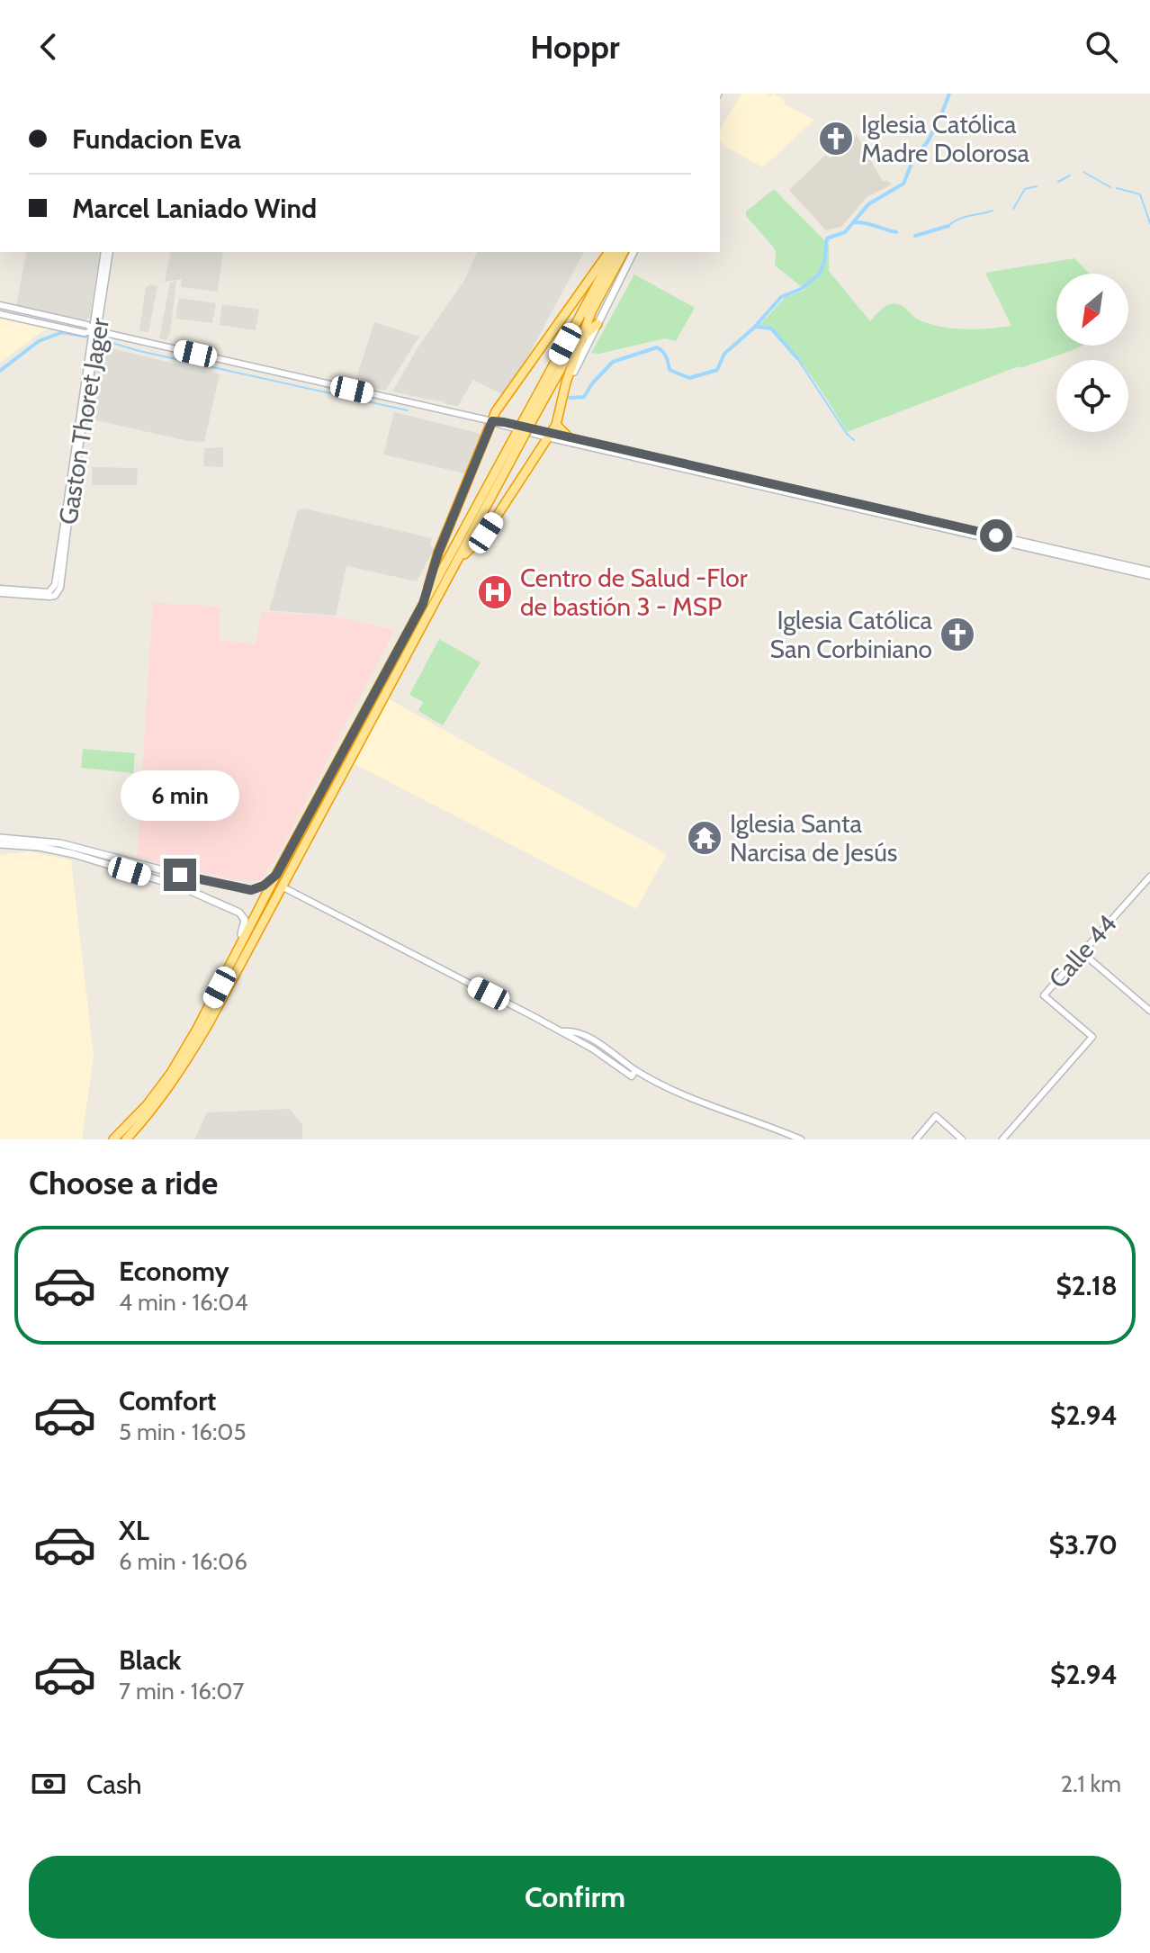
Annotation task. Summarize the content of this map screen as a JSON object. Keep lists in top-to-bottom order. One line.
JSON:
{"streets":{"street":["Gaston Thoret Jager","Calle 44"]},"places":{"church":["Iglesia Católica Madre Dolorosa","Iglesia Católica San Corbiniano"],"hospital":["Centro de Salud -Flor de bastión 3 - MSP"],"temple":["Iglesia Santa Narcisa de Jesús"]},"north":"bottom left","page":{"header":"Hoppr","banner":["Fundacion Eva","Marcel Laniado Wind"],"bubble":"6 min","heading":"Choose a ride","list":[{"name":"Economy","note":"4 min · 16:04","value":"$2.18"},{"name":"Comfort","note":"5 min · 16:05","value":"$2.94"},{"name":"XL","note":"6 min · 16:06","value":"$3.70"},{"name":"Black","note":"7 min · 16:07","value":"$2.94"}],"pay":["Cash","2.1 km"],"buttons":"Confirm"}}
